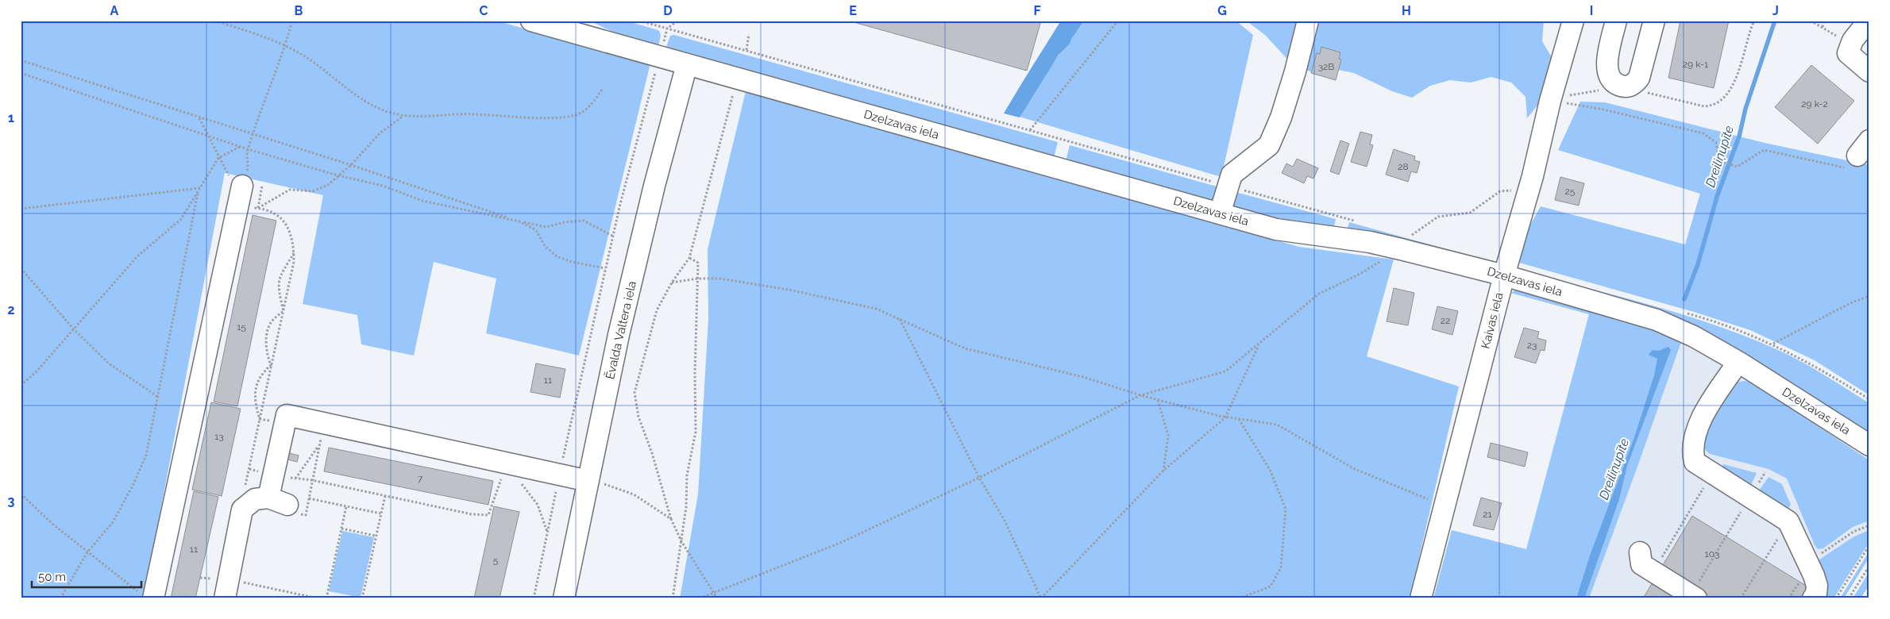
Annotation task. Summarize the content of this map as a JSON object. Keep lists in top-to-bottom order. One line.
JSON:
{"streets":{"street":["Dzelzavas iela","Kaivas iela","Ēvalda Valtera iela"]},"crossings":[["Dzelzavas iela","Kaivas iela"],["Dzelzavas iela","Ēvalda Valtera iela"]],"water":["Dreiliņupīte"],"house_numbers":["29 k-1","32B","29 k-2","28","25","22","15","23","11","13","7","21","11","103","5"],"scale_bar":"50 m","grid":{"columns":["A","B","C","D","E","F","G","H","I","J"],"rows":["1","2","3"]}}
